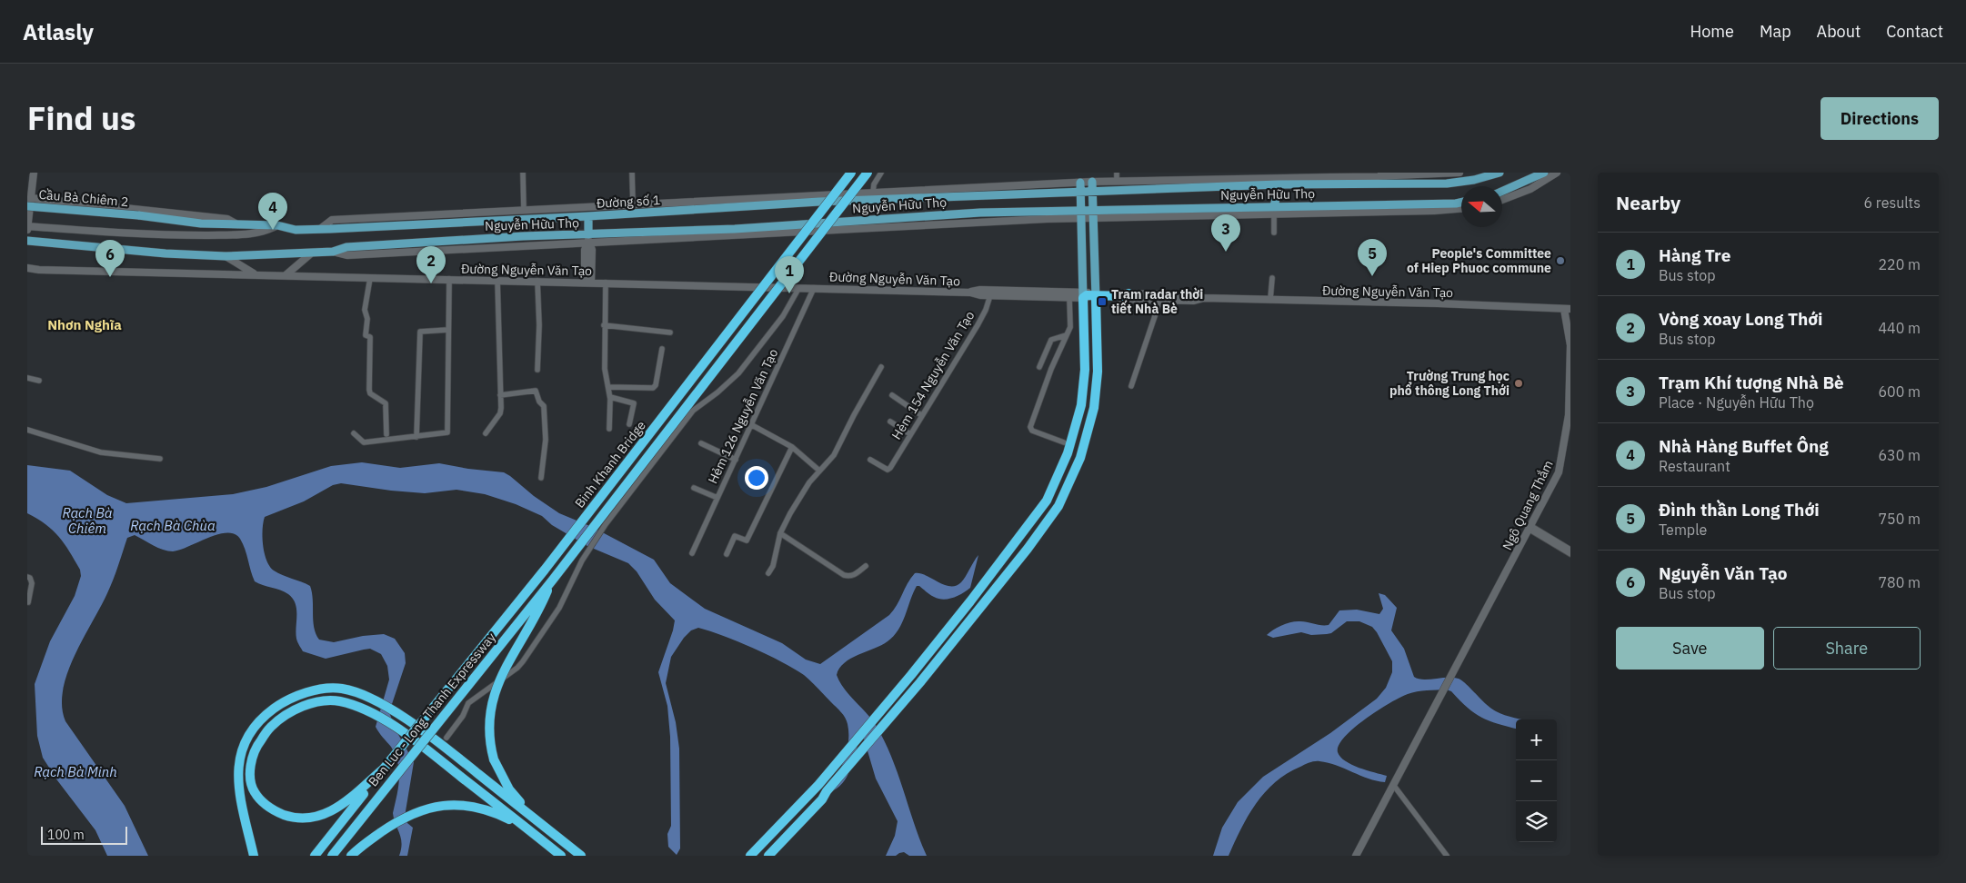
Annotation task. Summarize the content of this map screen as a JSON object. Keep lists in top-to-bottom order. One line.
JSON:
{"streets":{"highway":["Binh Khanh Bridge","Ben Luc - Long Thanh Expressway"],"main road":["Nguyễn Hữu Thọ","Cầu Bà Chiêm 2","Đường số 1","Đường Nguyễn Văn Tạo","Ngô Quang Thắm"],"street":["Hẻm 154 Nguyễn Văn Tạo","Hẻm 126 Nguyễn Văn Tạo"]},"crossings":[["Nguyễn Hữu Thọ","Cầu Bà Chiêm 2"],["Nguyễn Hữu Thọ","Đường số 1"],["Đường Nguyễn Văn Tạo","Hẻm 154 Nguyễn Văn Tạo"],["Đường Nguyễn Văn Tạo","Hẻm 126 Nguyễn Văn Tạo"],["Đường Nguyễn Văn Tạo","Ngô Quang Thắm"],["Binh Khanh Bridge","Ben Luc - Long Thanh Expressway"]],"districts":["Nhơn Nghĩa"],"water":["Rạch Bà Chiêm","Rạch Bà Chùa","Rạch Bà Minh"],"places":{"other":["People's Committee of Hiep Phuoc commune","Trường Trung học phổ thông Long Thới"],"transit":["Trạm radar thời tiết Nhà Bè"]},"scale_bar":"100 m","north":"left","page":{"header":"Atlasly","nav":["Home","Map","About","Contact"],"title":"Find us","buttons":["Directions",["Save","Share"]],"heading":["Nearby","6 results"],"pins":["4","3","5","6","2","1"],"list":[{"mark":"1","name":"Hàng Tre","note":"Bus stop","value":"220 m"},{"mark":"2","name":"Vòng xoay Long Thới","note":"Bus stop","value":"440 m"},{"mark":"3","name":"Trạm Khí tượng Nhà Bè","note":"Place · Nguyễn Hữu Thọ","value":"600 m"},{"mark":"4","name":"Nhà Hàng Buffet Ông","note":"Restaurant","value":"630 m"},{"mark":"5","name":"Đình thần Long Thới","note":"Temple","value":"750 m"},{"mark":"6","name":"Nguyễn Văn Tạo","note":"Bus stop","value":"780 m"}],"map_buttons":["+","−"],"scale":"100 m"}}
